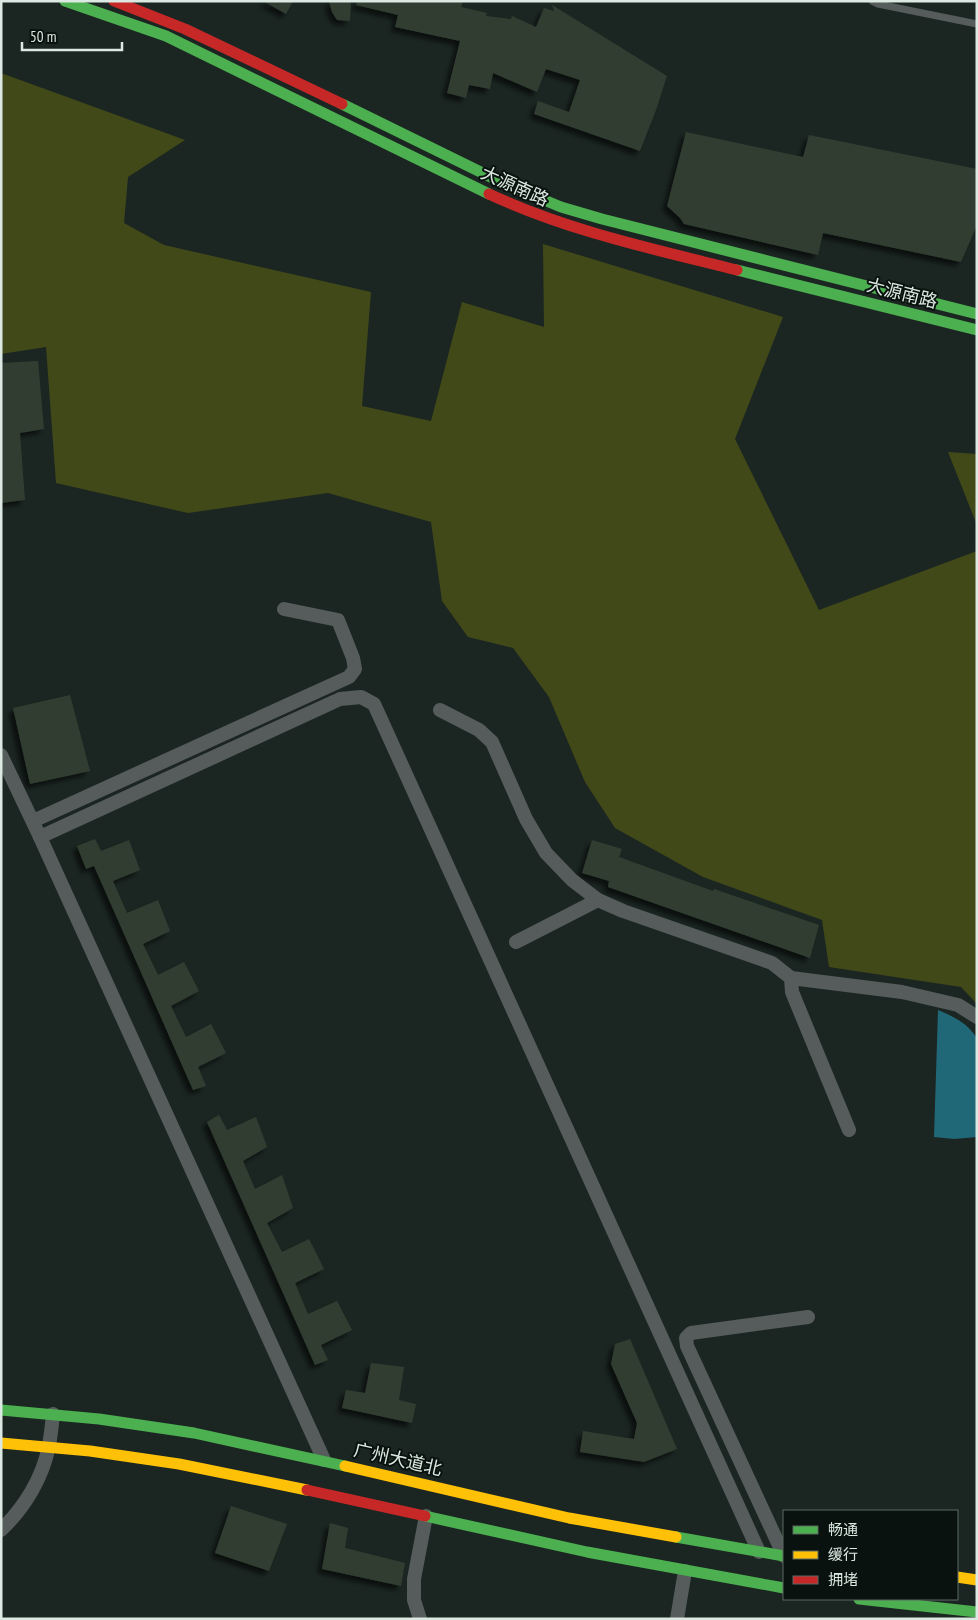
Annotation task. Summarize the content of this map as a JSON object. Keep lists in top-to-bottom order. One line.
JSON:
{"streets":{"main road":["大源南路","广州大道北"]},"legend":["畅通","缓行","拥堵"],"scale_bar":"50 m"}
